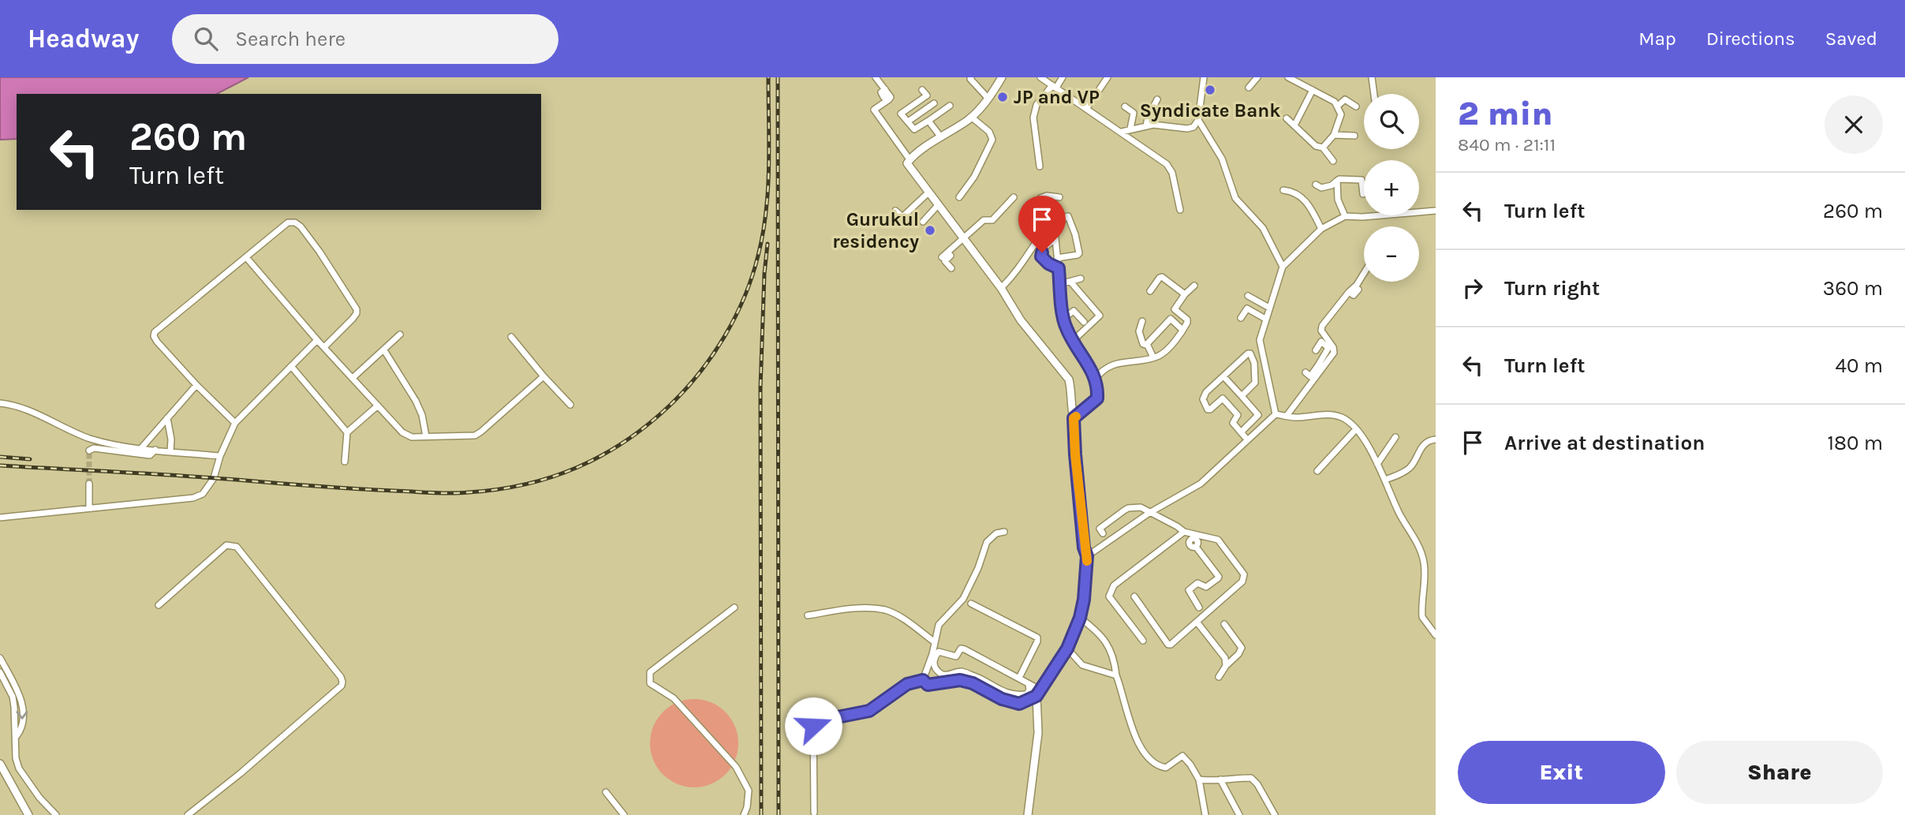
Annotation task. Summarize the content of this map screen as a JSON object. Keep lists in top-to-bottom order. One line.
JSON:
{"places":["Syndicate Bank","JP and VP","Gurukul residency"],"page":{"header":"Headway","search":"Search here","nav":["Map","Directions","Saved"],"heading":["2 min","840 m · 21:11"],"map_buttons":["+","−"],"turn":["260 m","Turn left"],"list":[{"name":"Turn left","value":"260 m"},{"name":"Turn right","value":"360 m"},{"name":"Turn left","value":"40 m"},{"name":"Arrive at destination","value":"180 m"}],"buttons":["Exit","Share"]}}
